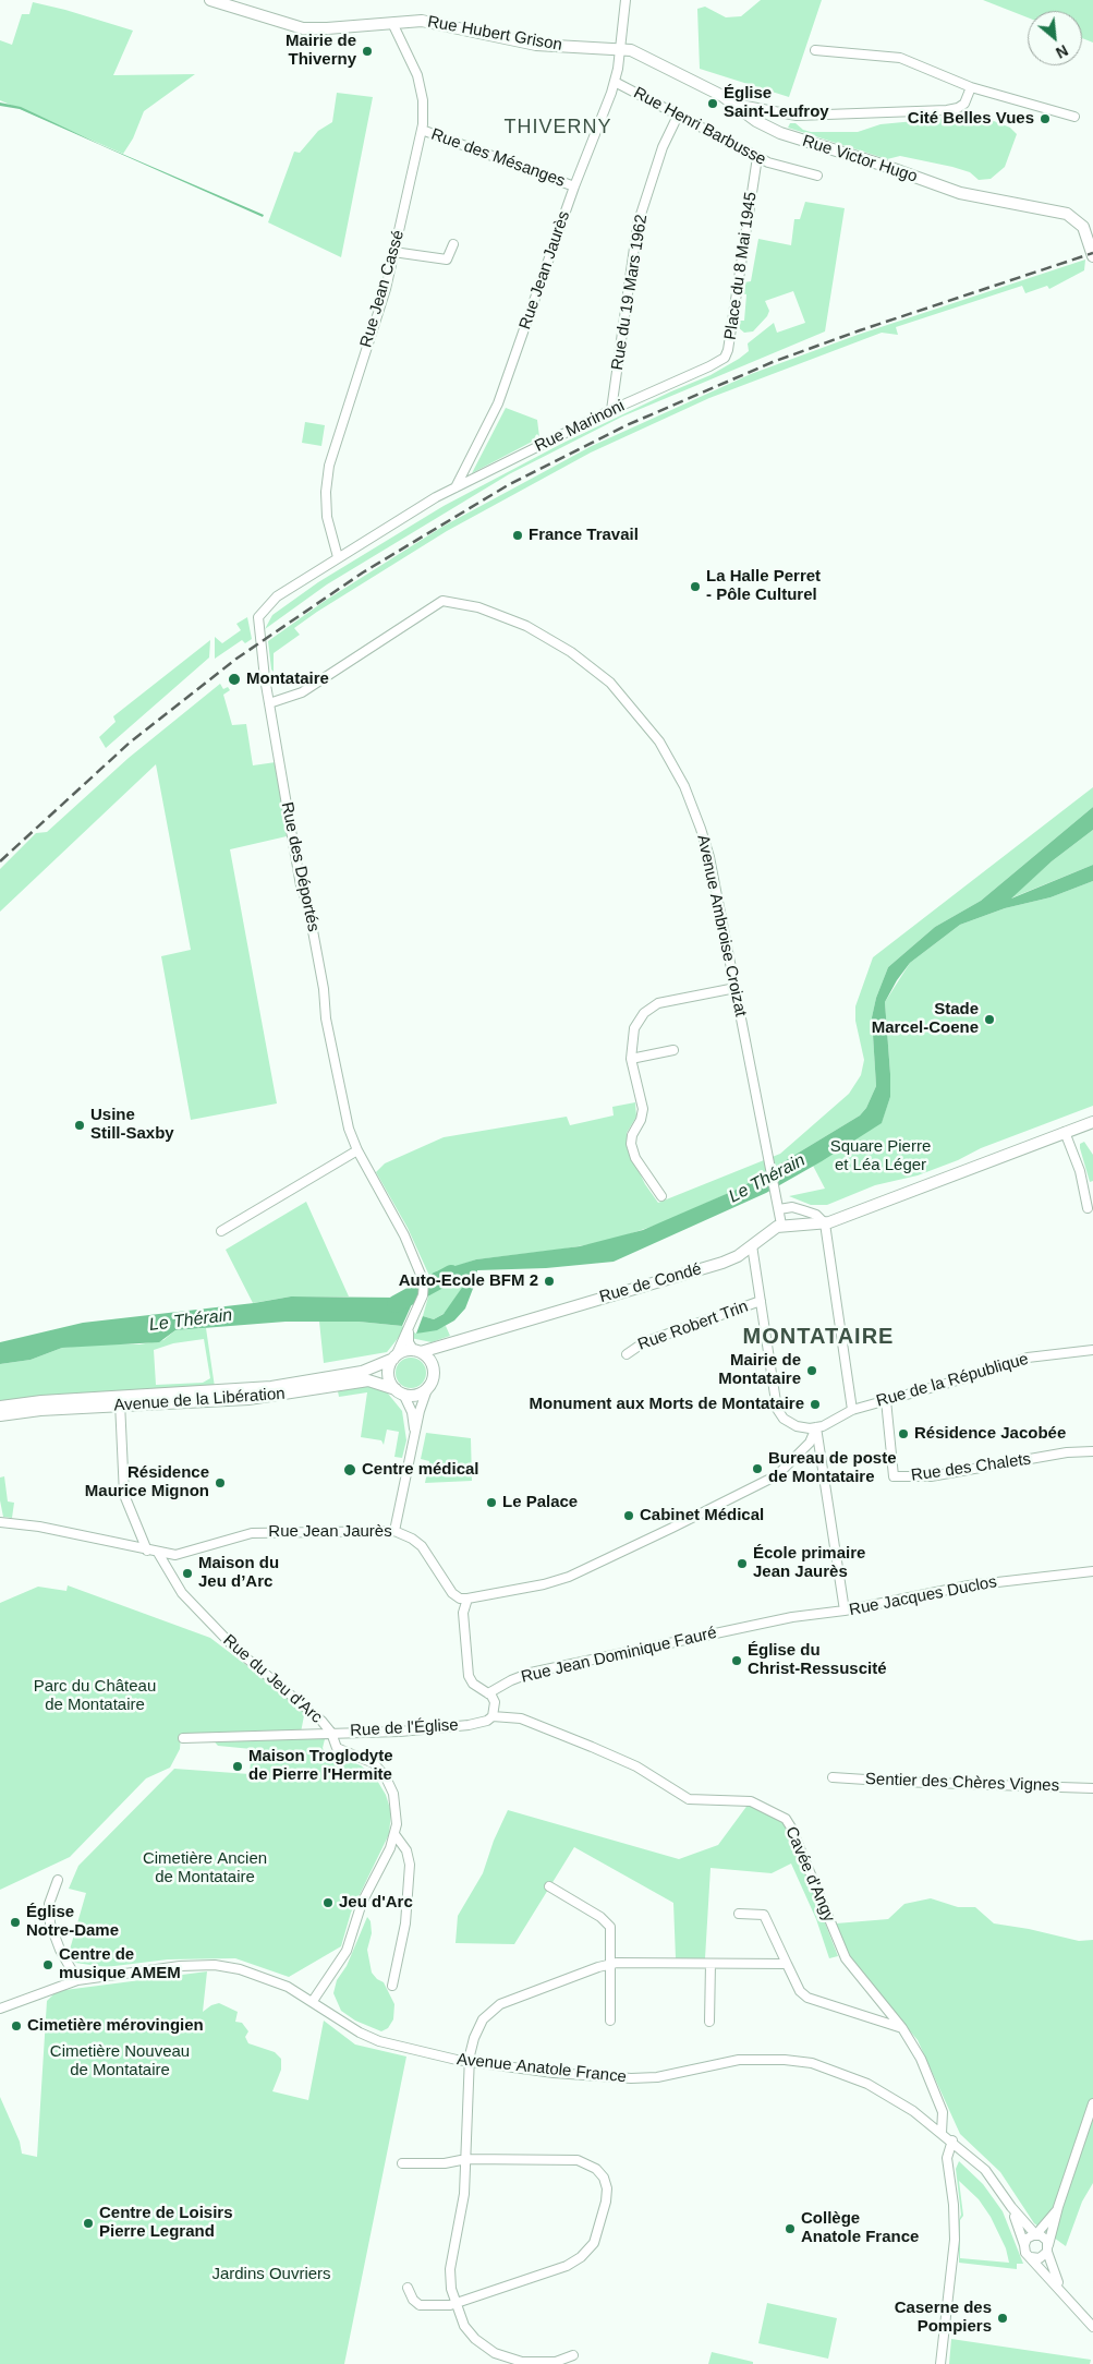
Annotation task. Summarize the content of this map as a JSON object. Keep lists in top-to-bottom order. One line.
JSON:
{"streets":{"main road":["Rue Hubert Grison","Rue Victor Hugo","Rue de Condé","Avenue de la Libération"],"street":["Rue Henri Barbusse","Rue des Mésanges","Place du 8 Mai 1945","Rue Jean Jaurès","Rue Jean Cassé","Rue du 19 Mars 1962","Rue Marinoni","Rue des Déportés","Avenue Ambroise Croizat","Rue Robert Trin","Rue de la République","Rue des Chalets","Rue Jacques Duclos","Rue Jean Dominique Fauré","Rue du Jeu d'Arc","Rue de l'Église","Sentier des Chères Vignes","Cavée d'Angy","Avenue Anatole France"]},"crossings":[["Rue Hubert Grison","Rue Victor Hugo"],["Rue Hubert Grison","Rue Jean Jaurès"],["Rue Hubert Grison","Rue Jean Cassé"],["Rue Henri Barbusse","Place du 8 Mai 1945"],["Rue Henri Barbusse","Rue Jean Jaurès"],["Rue Henri Barbusse","Rue du 19 Mars 1962"],["Rue des Mésanges","Rue Jean Jaurès"],["Rue des Mésanges","Rue Jean Cassé"],["Rue Victor Hugo","Rue Jean Jaurès"],["Place du 8 Mai 1945","Rue Marinoni"],["Rue Jean Jaurès","Rue Marinoni"],["Rue Jean Jaurès","Rue des Déportés"],["Rue Jean Jaurès","Rue du Jeu d'Arc"],["Rue Jean Cassé","Rue des Déportés"],["Rue du 19 Mars 1962","Rue Marinoni"],["Rue Marinoni","Rue des Déportés"],["Rue des Déportés","Avenue Ambroise Croizat"],["Rue des Déportés","Rue de Condé"],["Rue des Déportés","Avenue de la Libération"],["Avenue Ambroise Croizat","Rue de Condé"],["Rue de Condé","Avenue de la Libération"],["Rue de la République","Rue des Chalets"],["Rue Jacques Duclos","Rue Jean Dominique Fauré"],["Rue du Jeu d'Arc","Rue de l'Église"],["Rue du Jeu d'Arc","Avenue Anatole France"],["Rue de l'Église","Cavée d'Angy"],["Cavée d'Angy","Avenue Anatole France"]],"districts":["THIVERNY","MONTATAIRE"],"water":["Le Thérain"],"parks":["Square Pierre et Léa Léger","Parc du Château de Montataire","Cimetière Ancien de Montataire","Cimetière Nouveau de Montataire","Jardins Ouvriers"],"places":["Mairie de Thiverny","Église Saint-Leufroy","Cité Belles Vues","France Travail","La Halle Perret - Pôle Culturel","Montataire","Stade Marcel-Coene","Usine Still-Saxby","Auto-Ecole BFM 2","Mairie de Montataire","Monument aux Morts de Montataire","Résidence Jacobée","Bureau de poste de Montataire","Centre médical","Résidence Maurice Mignon","Le Palace","Cabinet Médical","École primaire Jean Jaurès","Maison du Jeu d’Arc","Église du Christ-Ressuscité","Maison Troglodyte de Pierre l'Hermite","Jeu d'Arc","Église Notre-Dame","Centre de musique AMEM","Cimetière mérovingien","Centre de Loisirs Pierre Legrand","Collège Anatole France","Caserne des Pompiers"],"north":"bottom right"}
